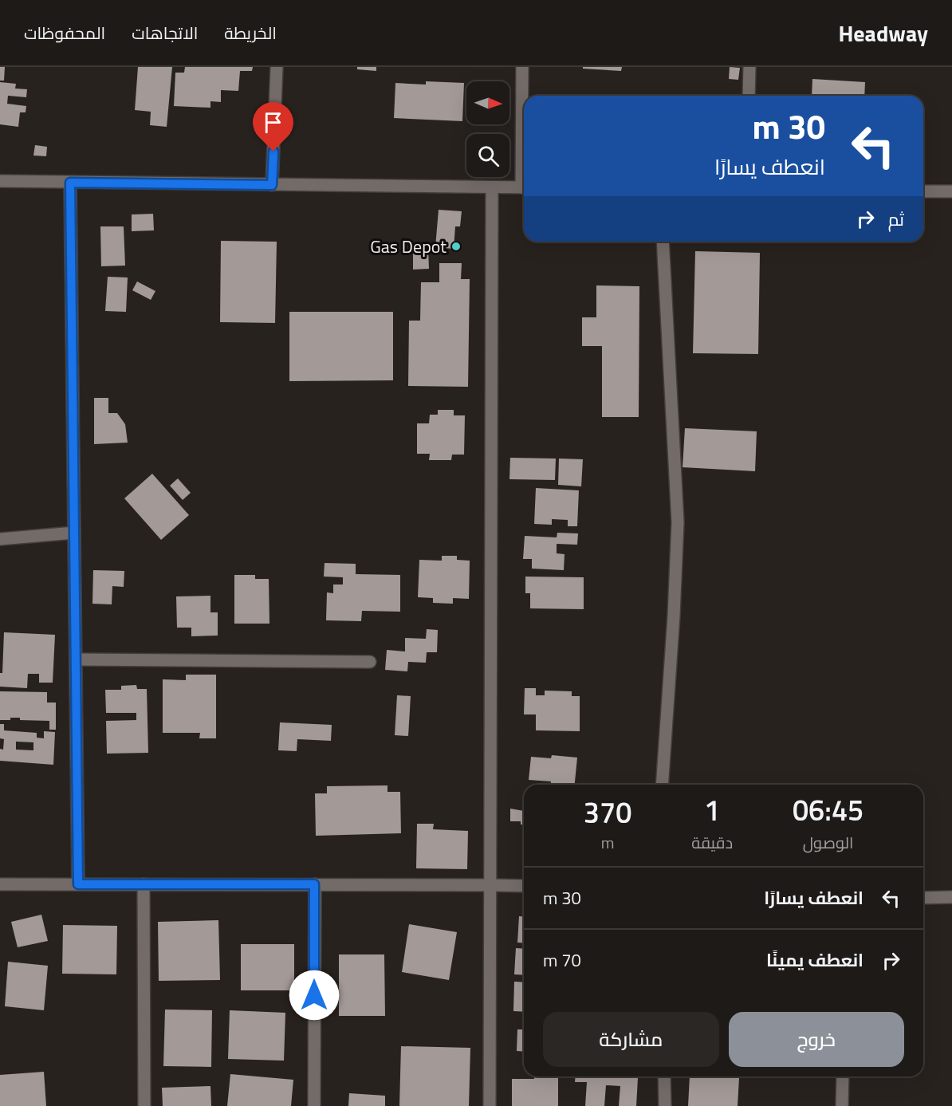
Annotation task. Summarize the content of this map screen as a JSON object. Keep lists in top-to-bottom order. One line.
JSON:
{"places":["Gas Depot"],"north":"right","page":{"header":"Headway","nav":["الخريطة","الاتجاهات","المحفوظات"],"turn":["30 m","انعطف يسارًا"],"then":"ثم","eta":["06:45","الوصول","1","دقيقة","370","m"],"list":[{"name":"انعطف يسارًا","value":"30 m"},{"name":"انعطف يمينًا","value":"70 m"}],"buttons":["خروج","مشاركة"]}}
